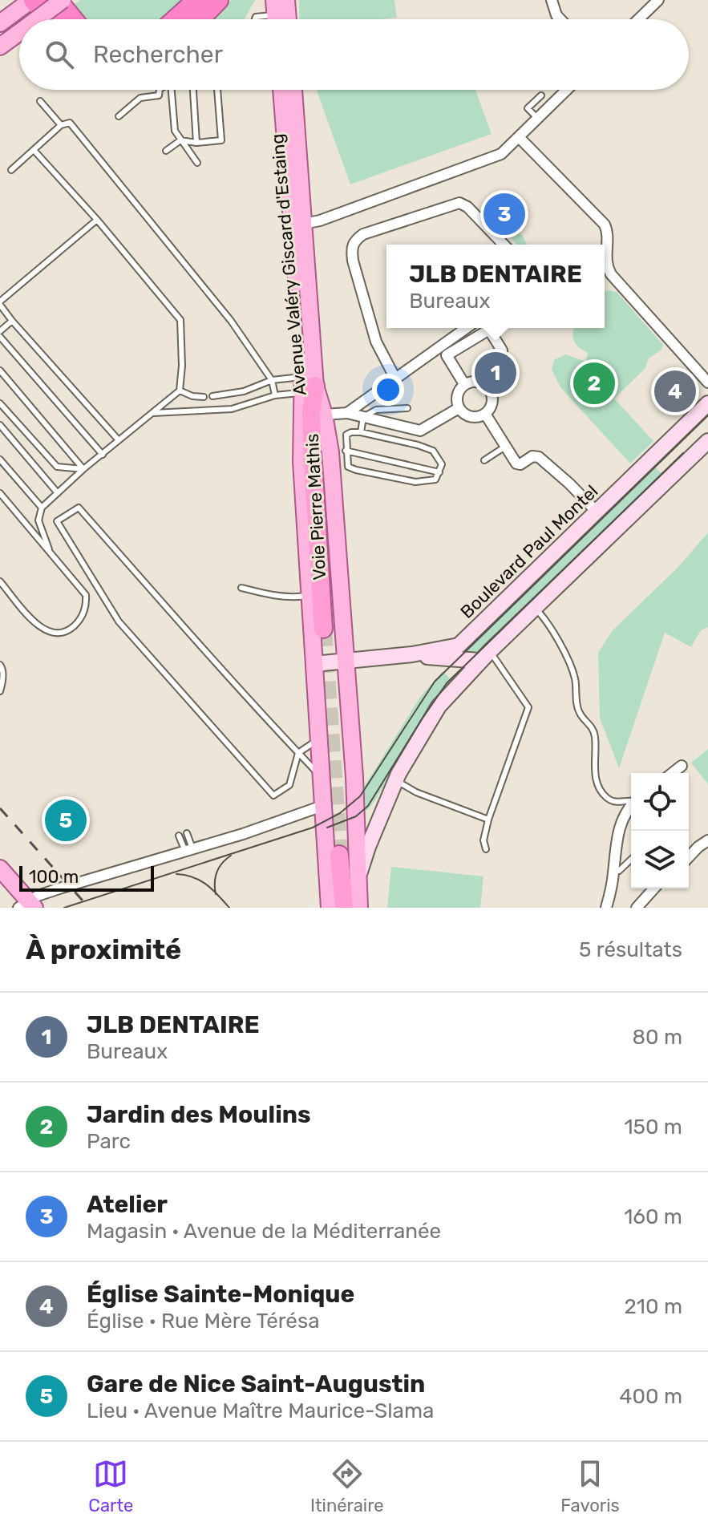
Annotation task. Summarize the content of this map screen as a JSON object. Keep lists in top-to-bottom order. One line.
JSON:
{"streets":{"highway":["Voie Pierre Mathis"],"main road":["Avenue Valéry Giscard d'Estaing","Boulevard Paul Montel"]},"crossings":[["Avenue Valéry Giscard d'Estaing","Voie Pierre Mathis"]],"scale_bar":"100 m","page":{"search":"Rechercher","pins":["3","1","2","4","5"],"popup":["JLB DENTAIRE","Bureaux"],"scale":"100 m","heading":["À proximité","5 résultats"],"list":[{"mark":"1","name":"JLB DENTAIRE","note":"Bureaux","value":"80 m"},{"mark":"2","name":"Jardin des Moulins","note":"Parc","value":"150 m"},{"mark":"3","name":"Atelier","note":"Magasin · Avenue de la Méditerranée","value":"160 m"},{"mark":"4","name":"Église Sainte-Monique","note":"Église · Rue Mère Térésa","value":"210 m"},{"mark":"5","name":"Gare de Nice Saint-Augustin","note":"Lieu · Avenue Maître Maurice-Slama","value":"400 m"}],"nav":["Carte","Itinéraire","Favoris"]}}
